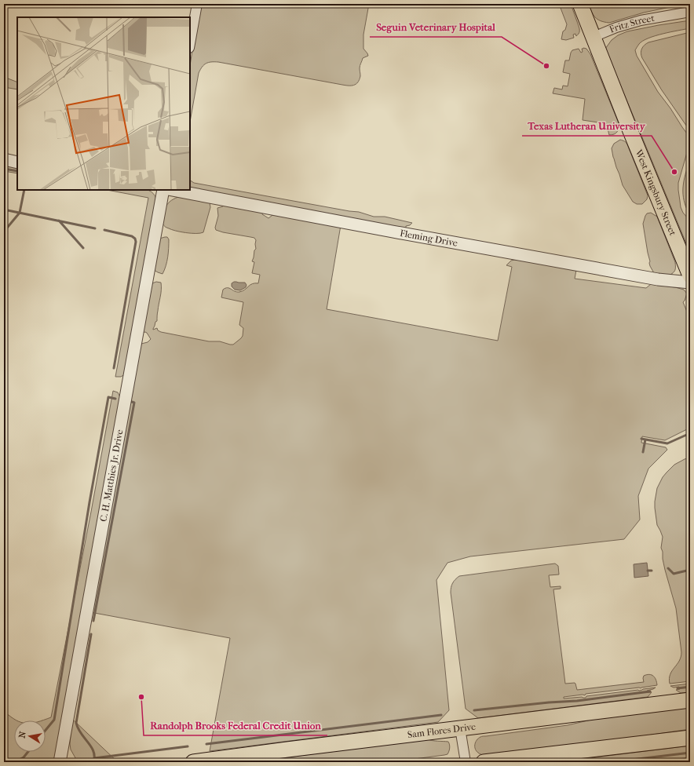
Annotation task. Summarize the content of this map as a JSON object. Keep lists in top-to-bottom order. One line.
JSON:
{"streets":{"main road":["West Kingsbury Street","Sam Flores Drive"],"street":["Fritz Street","Fleming Drive","C. H. Matthies Jr. Drive"]},"crossings":[["Fritz Street","West Kingsbury Street"]],"places":["Seguin Veterinary Hospital","Texas Lutheran University","Randolph Brooks Federal Credit Union"],"north":"left"}
